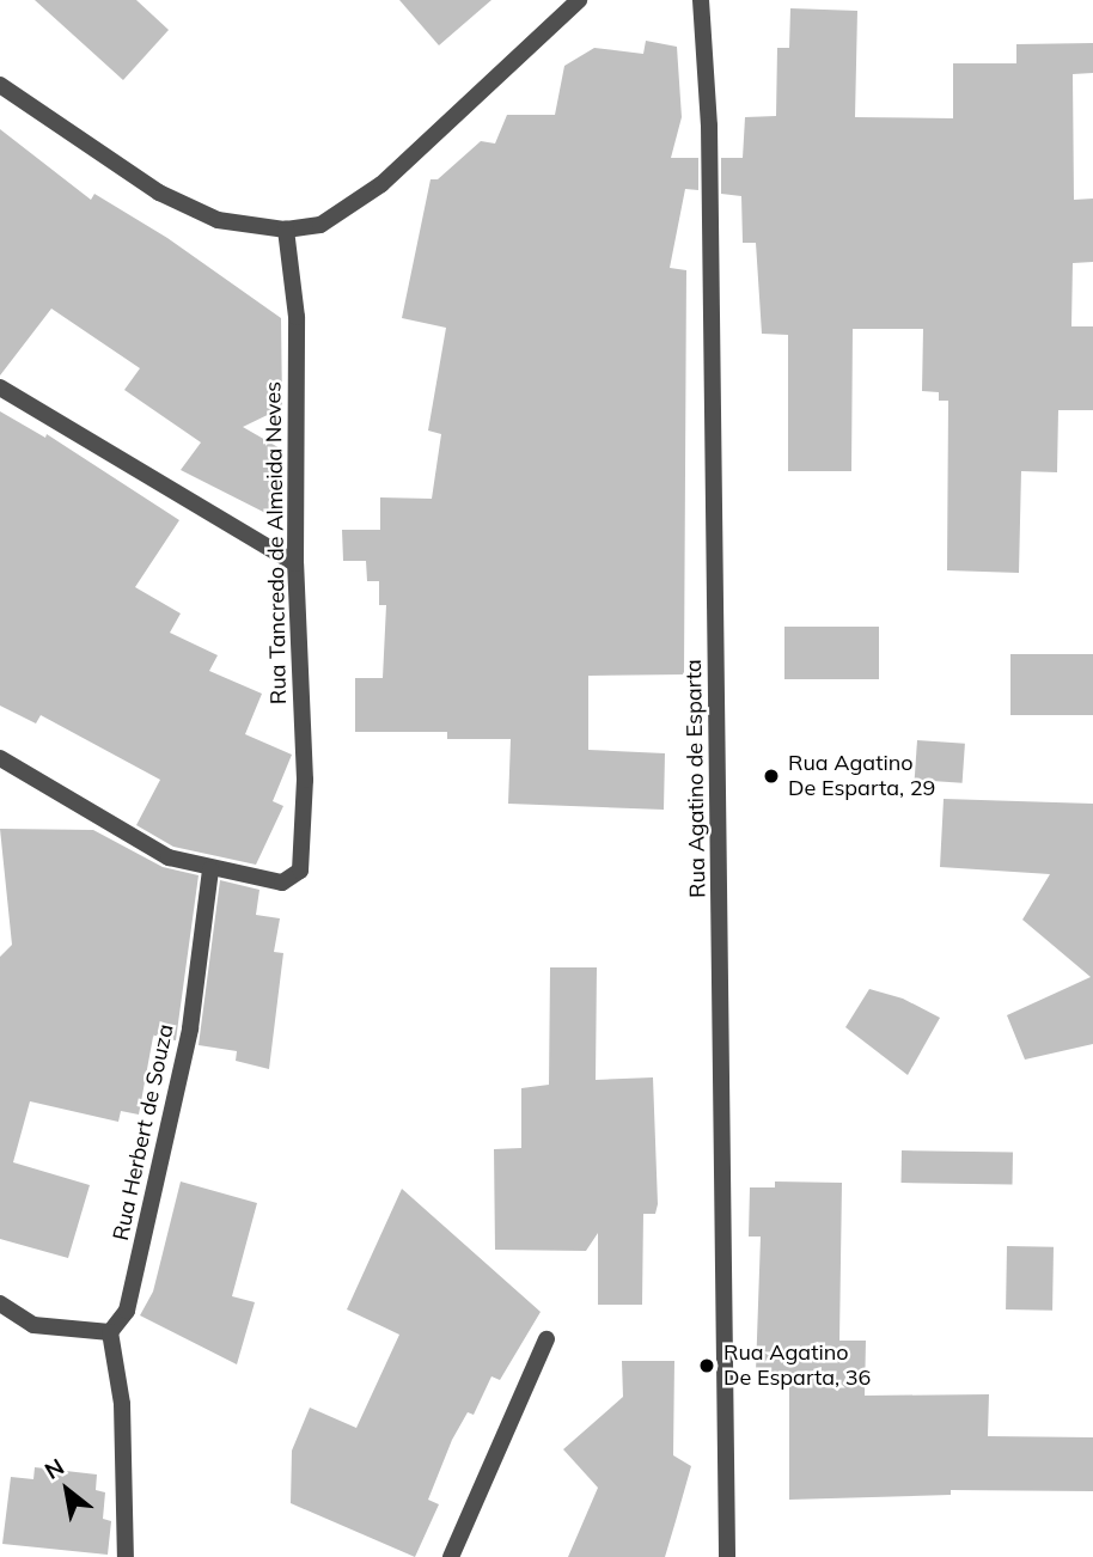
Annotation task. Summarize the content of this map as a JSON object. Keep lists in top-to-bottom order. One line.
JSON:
{"streets":{"street":["Rua Tancredo de Almeida Neves","Rua Agatino de Esparta","Rua Herbert de Souza"]},"crossings":[["Rua Tancredo de Almeida Neves","Rua Herbert de Souza"]],"places":["Rua Agatino De Esparta, 29","Rua Agatino De Esparta, 36"],"north":"top left"}
